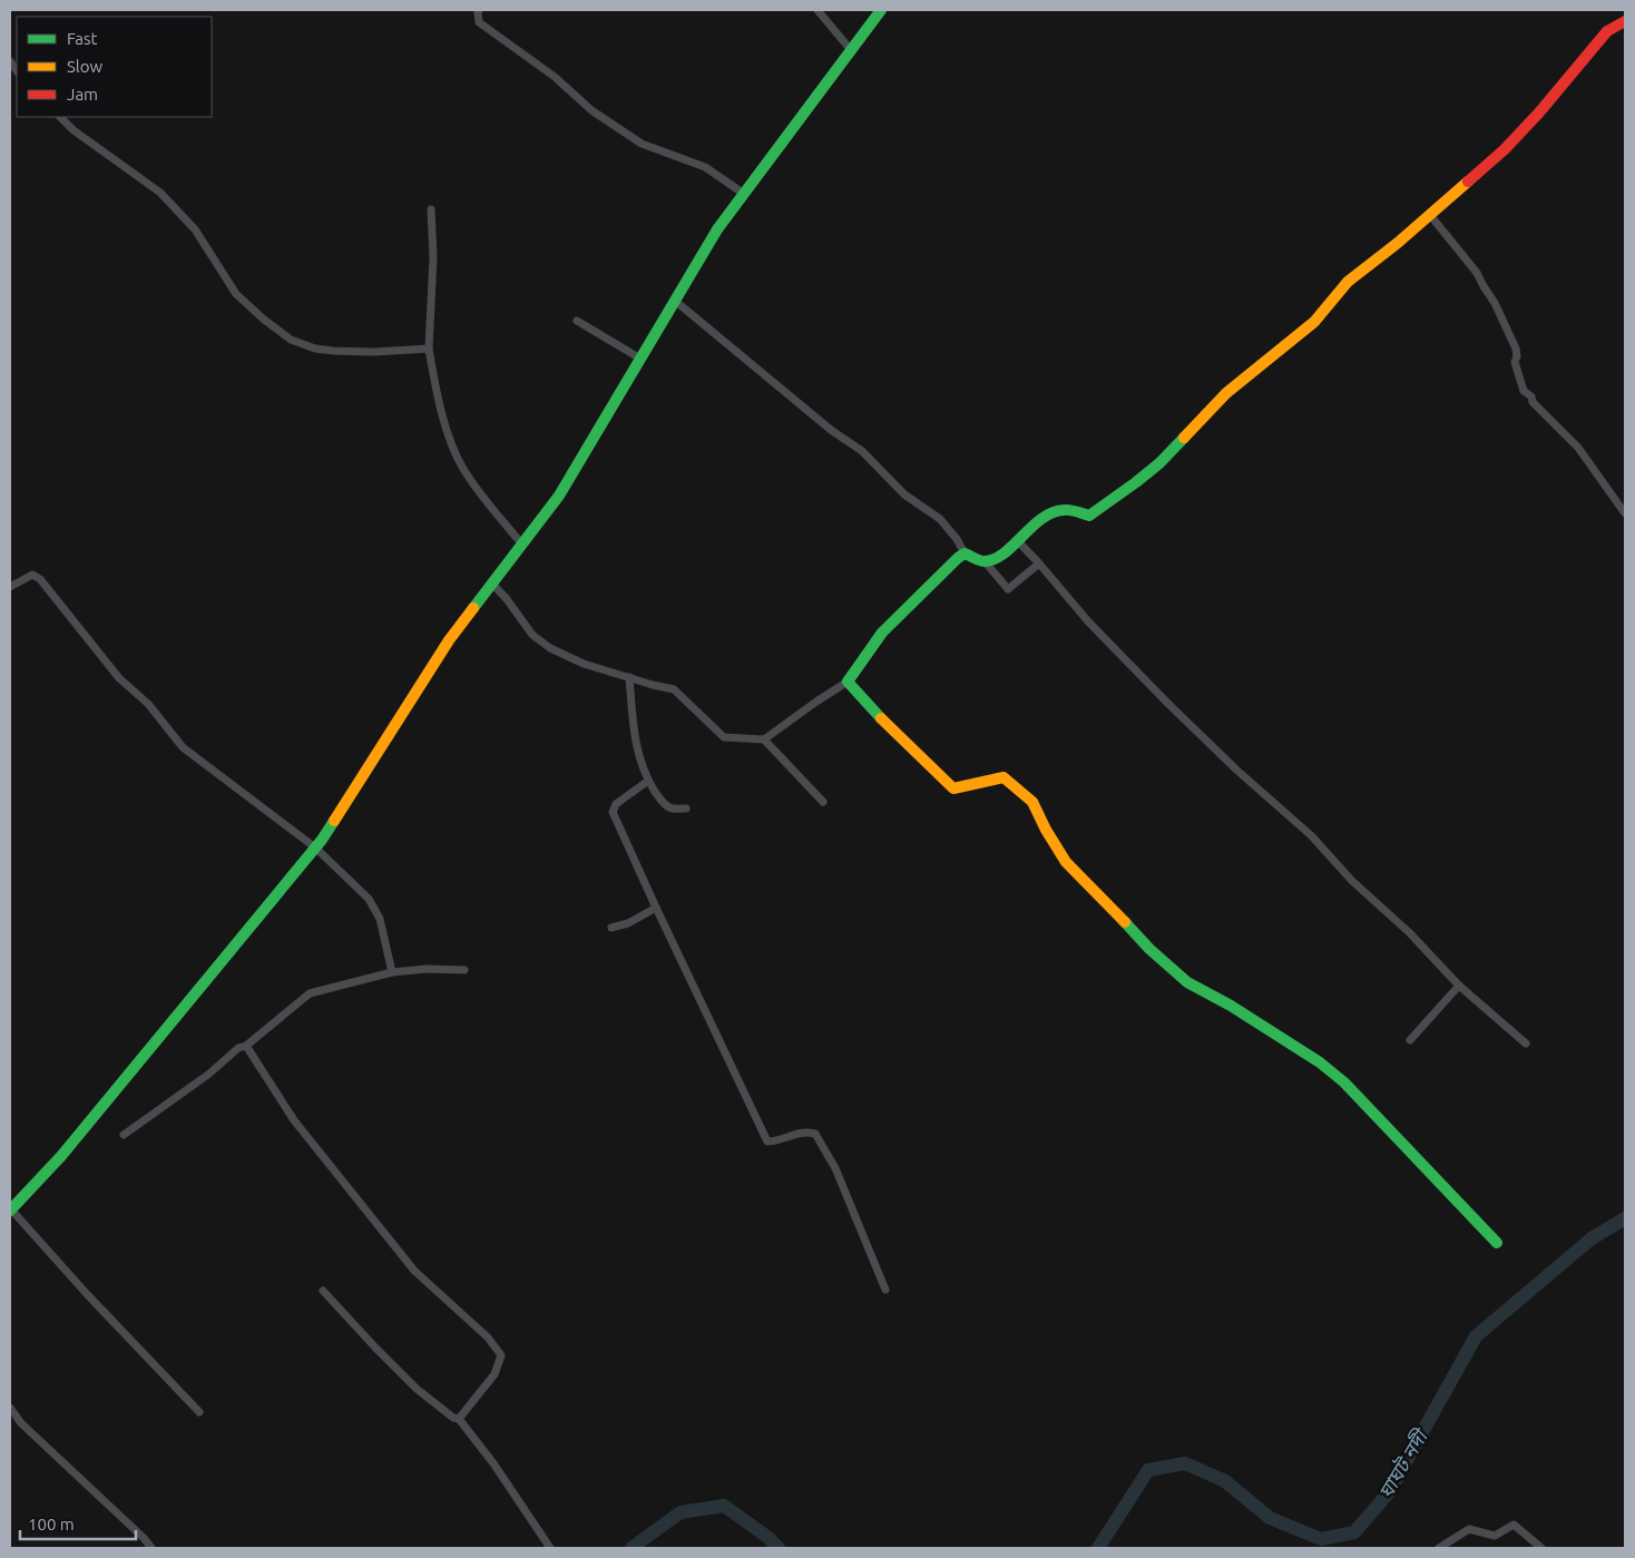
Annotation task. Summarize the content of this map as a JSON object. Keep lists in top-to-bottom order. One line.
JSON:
{"water":["ঘাঘট নদী"],"legend":["Fast","Slow","Jam"],"scale_bar":"100 m"}
